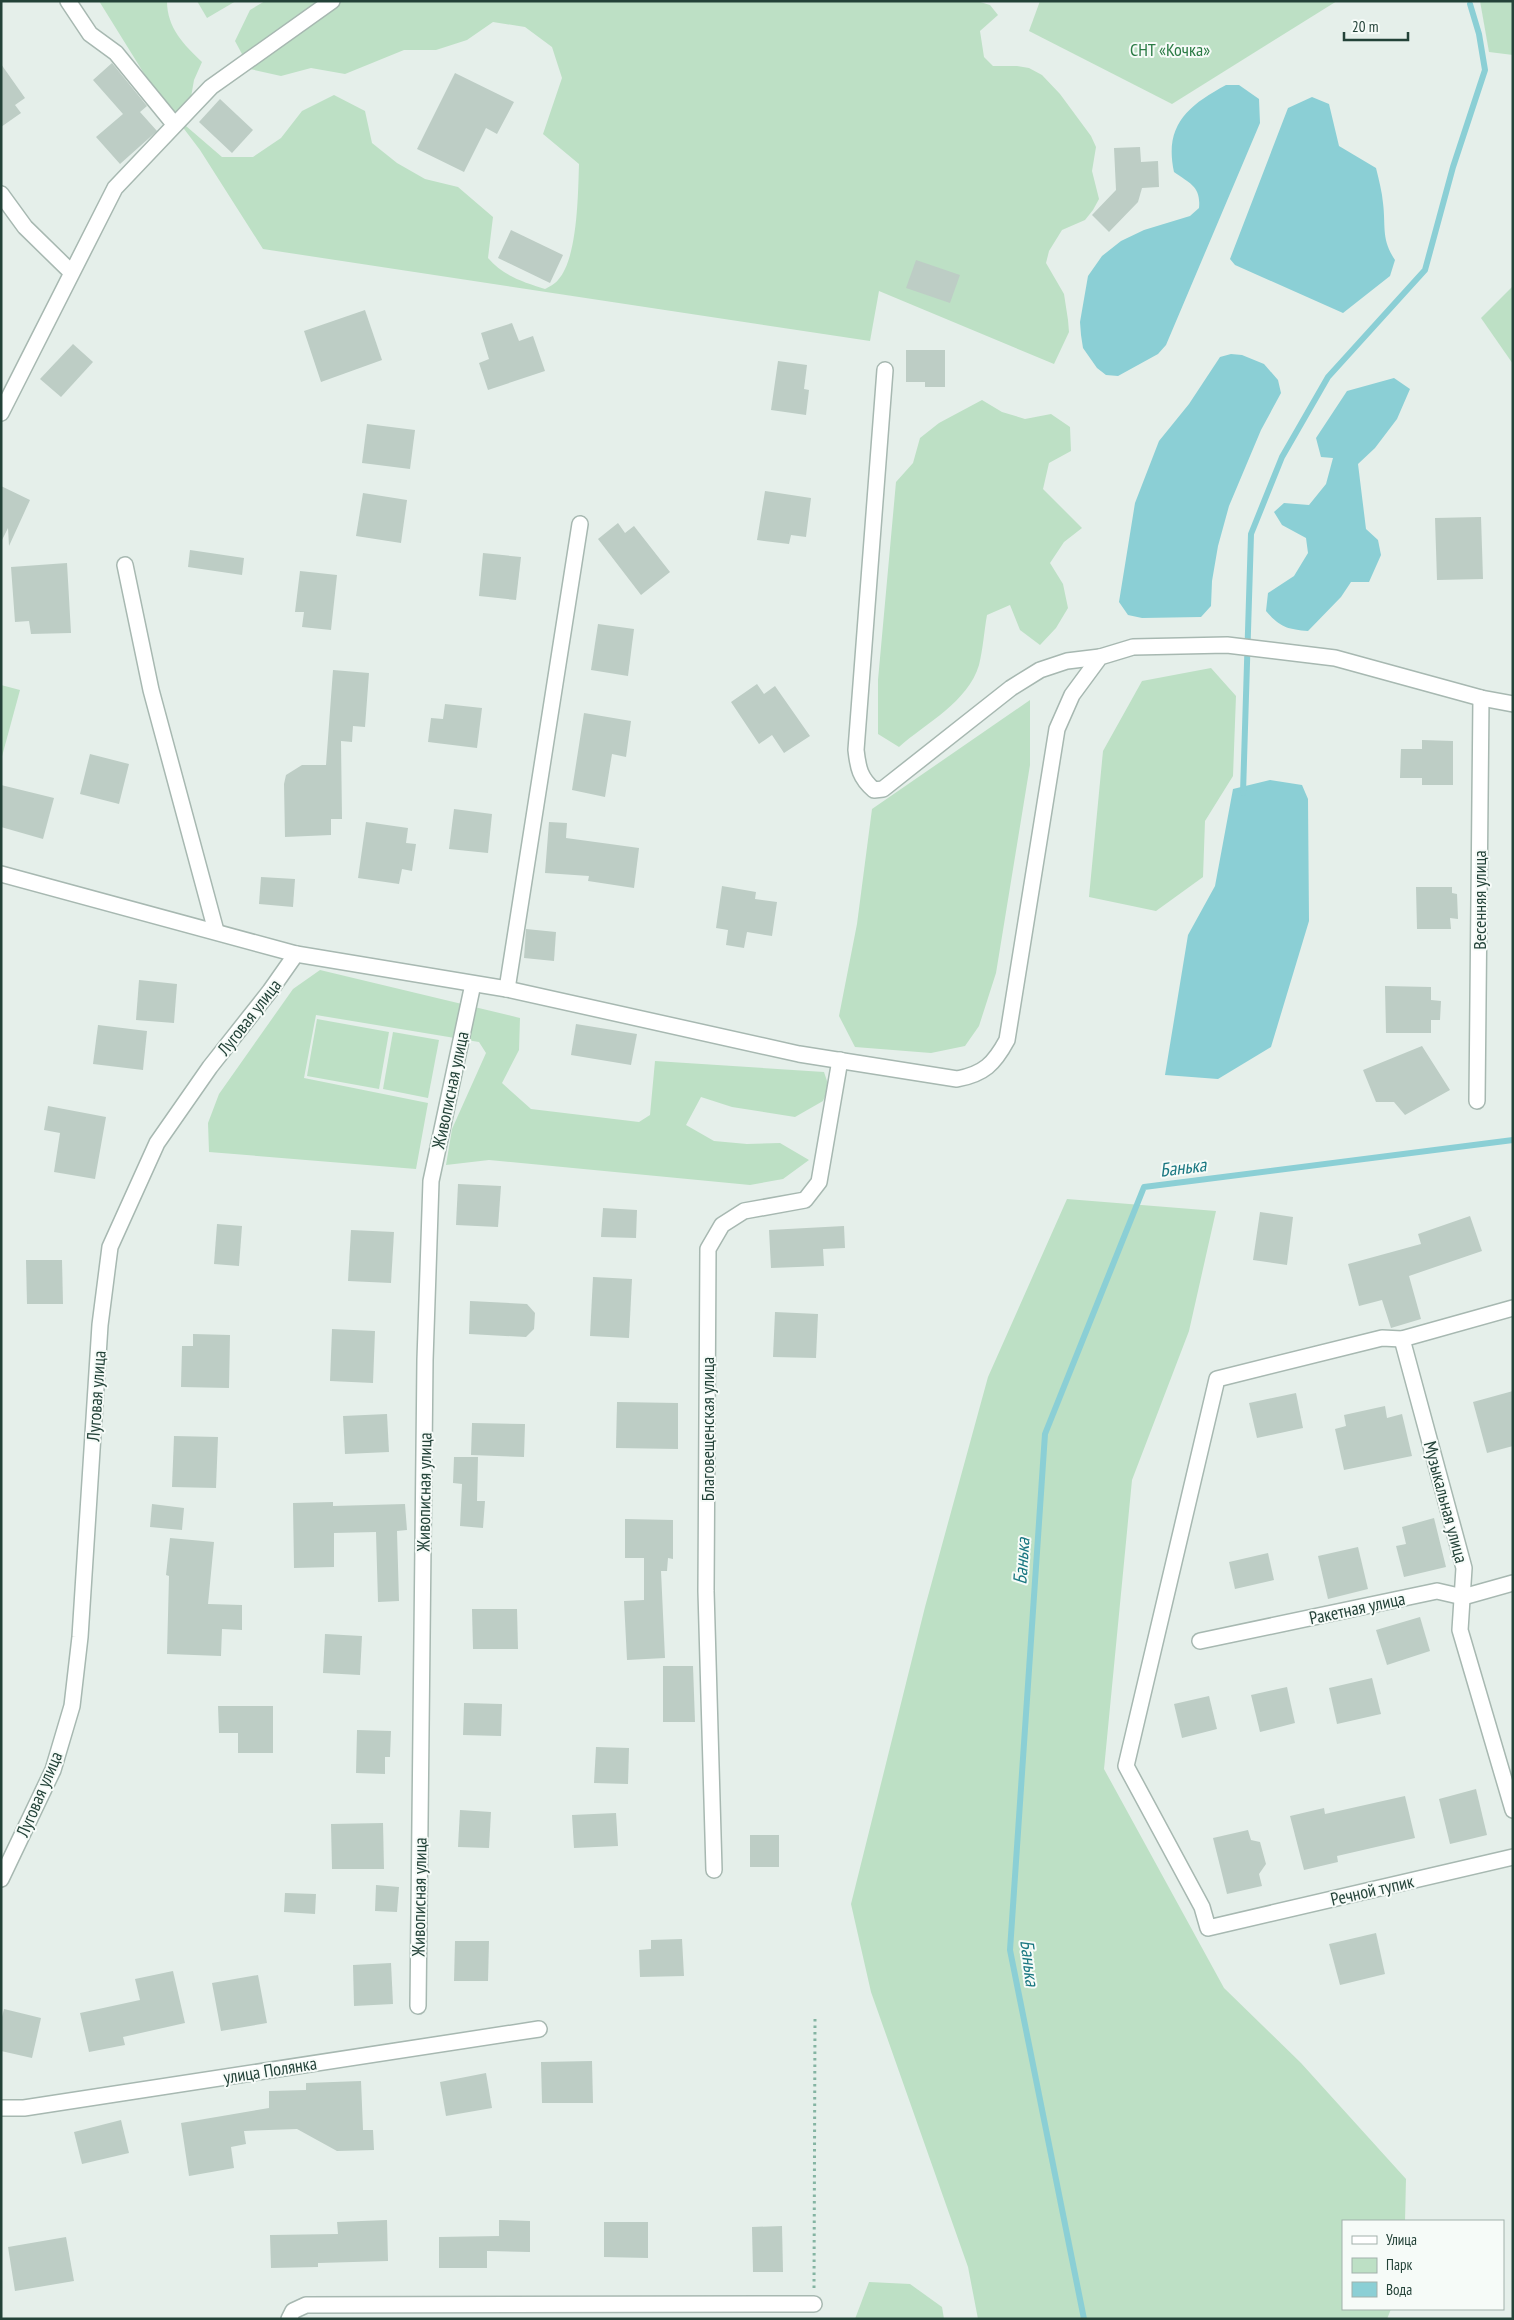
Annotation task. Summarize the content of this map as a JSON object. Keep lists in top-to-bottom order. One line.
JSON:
{"streets":{"street":["Весенняя улица","Луговая улица","Живописная улица","Благовещенская улица","Музыкальная улица","Ракетная улица","Речной тупик","улица Полянка"]},"crossings":[["Музыкальная улица","Ракетная улица"],["Музыкальная улица","Речной тупик"]],"water":["Банька"],"parks":["СНТ «Кочка»"],"legend":["Улица","Парк","Вода"],"scale_bar":"20 m"}
